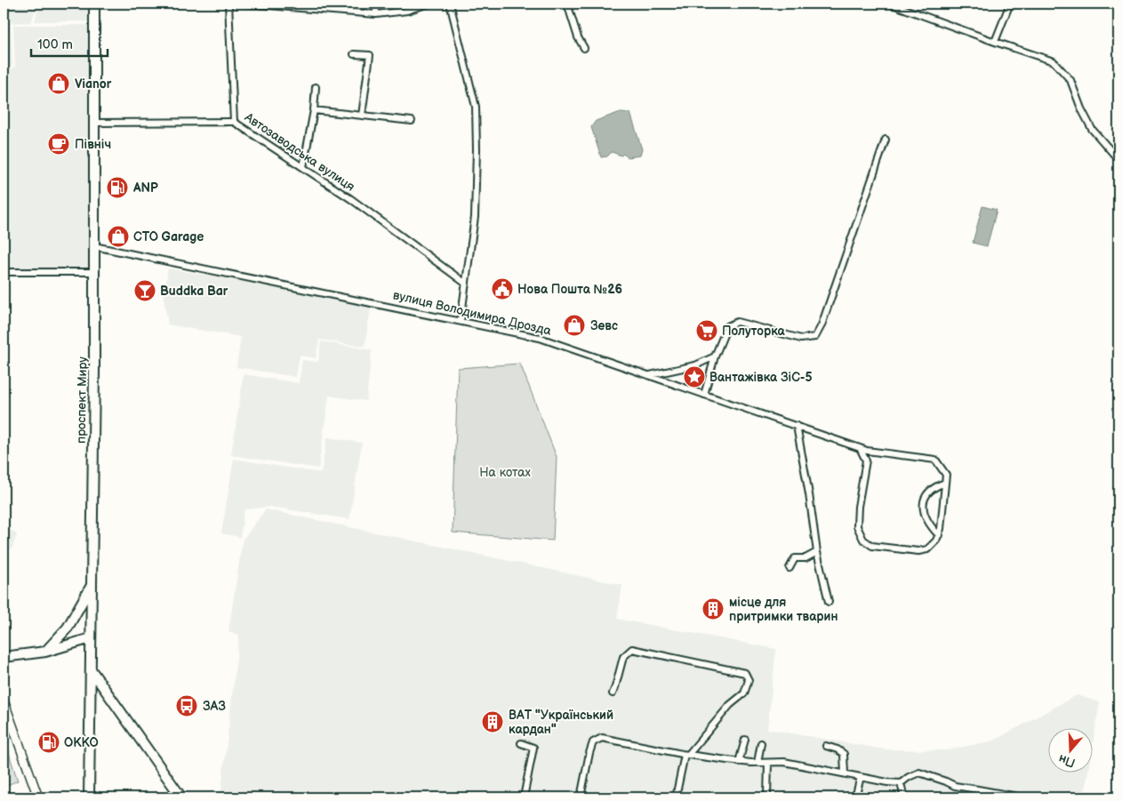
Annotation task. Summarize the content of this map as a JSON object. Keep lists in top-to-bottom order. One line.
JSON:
{"streets":{"main road":["проспект Миру"],"street":["Автозаводська вулиця","вулиця Володимира Дрозда"]},"crossings":[["Автозаводська вулиця","проспект Миру"],["вулиця Володимира Дрозда","проспект Миру"]],"parks":["На котах"],"places":{"shop":["Vianor","СТО Garage","Зевс"],"cafe":["Північ"],"fuel station":["ANP","ОККО"],"public building":["Нова Пошта №26"],"bar":["Buddka Bar"],"supermarket":["Полуторка"],"place":["Вантажівка ЗіС-5"],"building":["місце для притримки тварин","ВАТ \"Український кардан\""],"bus stop":["ЗАЗ"]},"scale_bar":"100 m","north":"bottom"}
